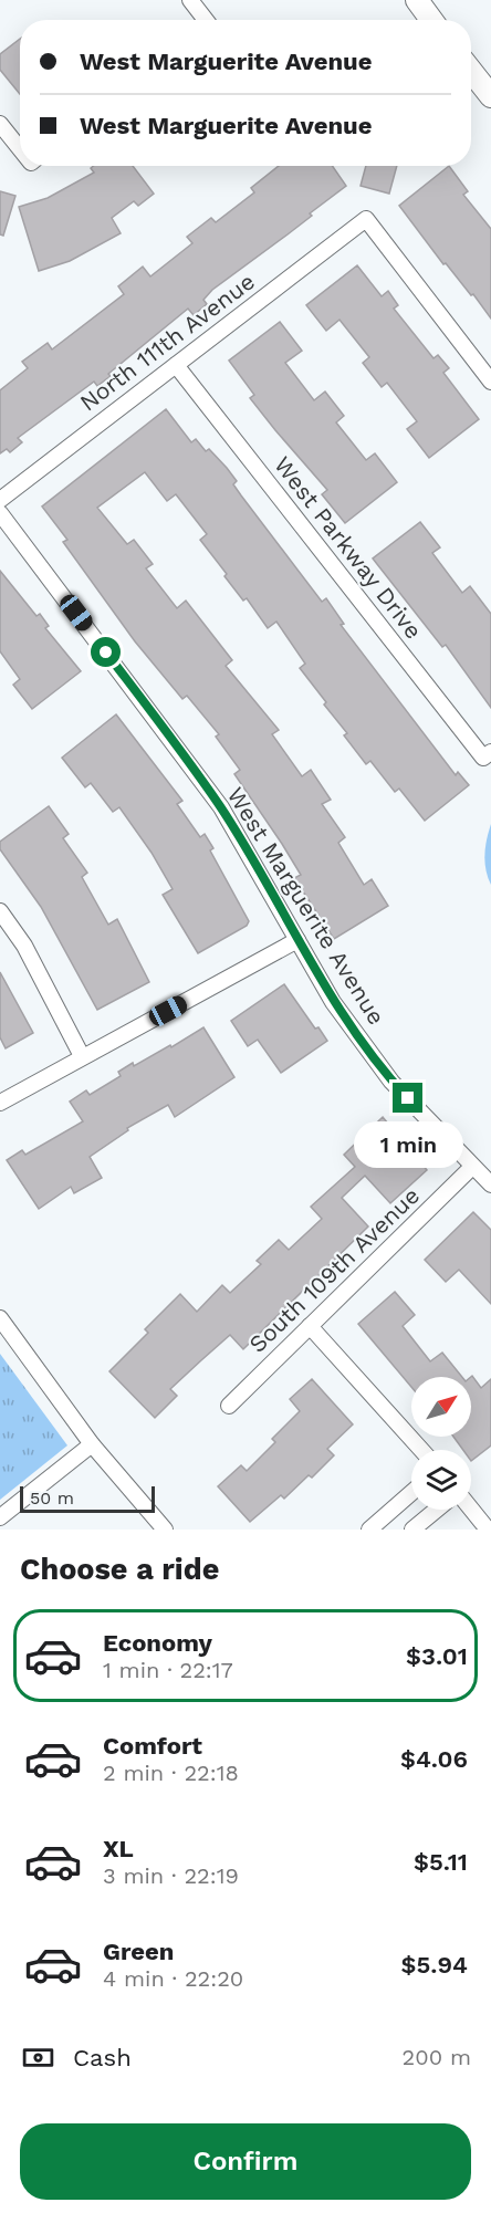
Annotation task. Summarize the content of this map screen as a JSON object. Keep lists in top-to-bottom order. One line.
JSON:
{"streets":{"street":["North 111th Avenue","West Parkway Drive","West Marguerite Avenue","South 109th Avenue"]},"crossings":[["North 111th Avenue","West Parkway Drive"],["West Marguerite Avenue","South 109th Avenue"]],"scale_bar":"50 m","north":"top right","page":{"banner":["West Marguerite Avenue","West Marguerite Avenue"],"bubble":"1 min","scale":"50 m","heading":"Choose a ride","list":[{"name":"Economy","note":"1 min · 22:17","value":"$3.01"},{"name":"Comfort","note":"2 min · 22:18","value":"$4.06"},{"name":"XL","note":"3 min · 22:19","value":"$5.11"},{"name":"Green","note":"4 min · 22:20","value":"$5.94"}],"pay":["Cash","200 m"],"buttons":"Confirm"}}
